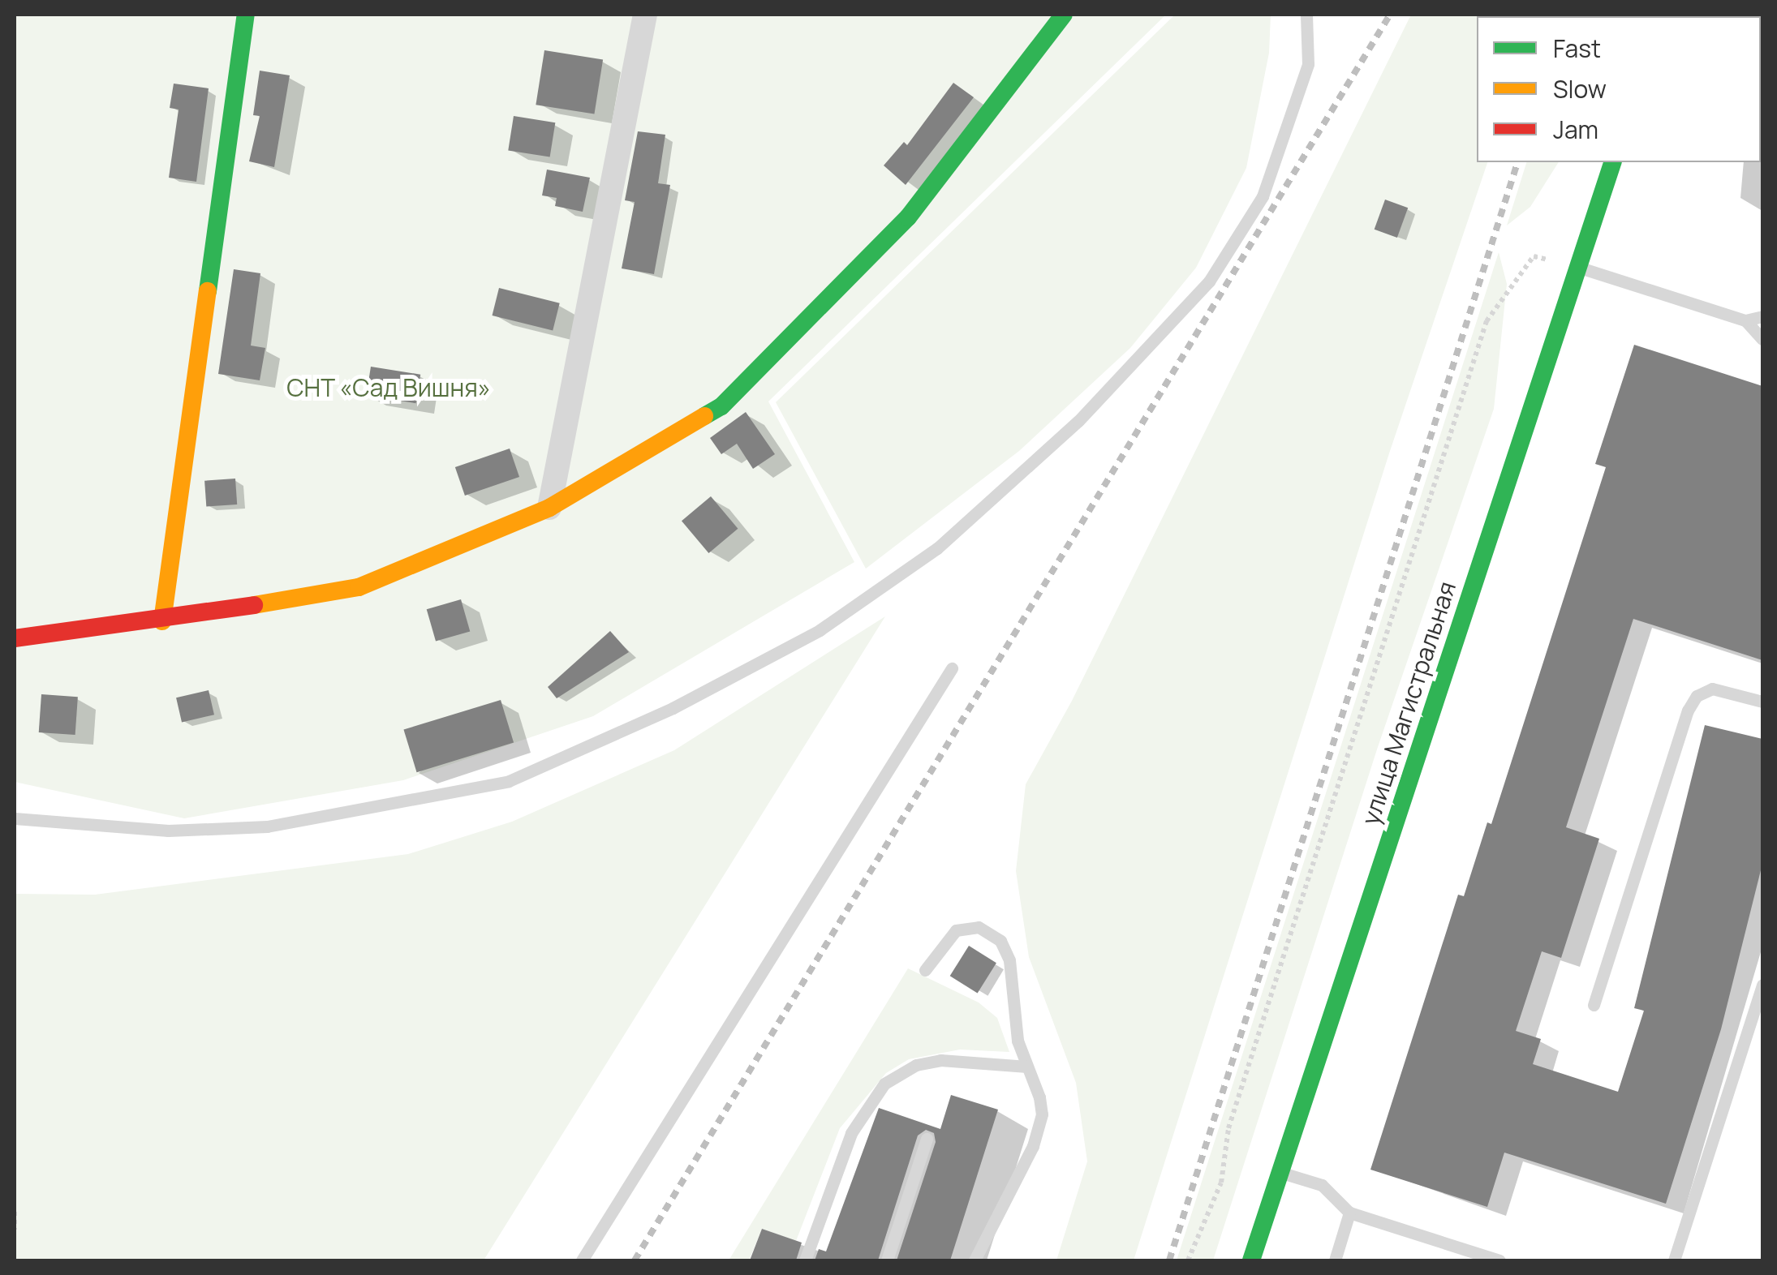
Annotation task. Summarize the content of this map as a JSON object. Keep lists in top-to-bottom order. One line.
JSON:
{"streets":{"street":["улица Магистральная"]},"parks":["СНТ «Сад Вишня»"],"legend":["Fast","Slow","Jam"]}
